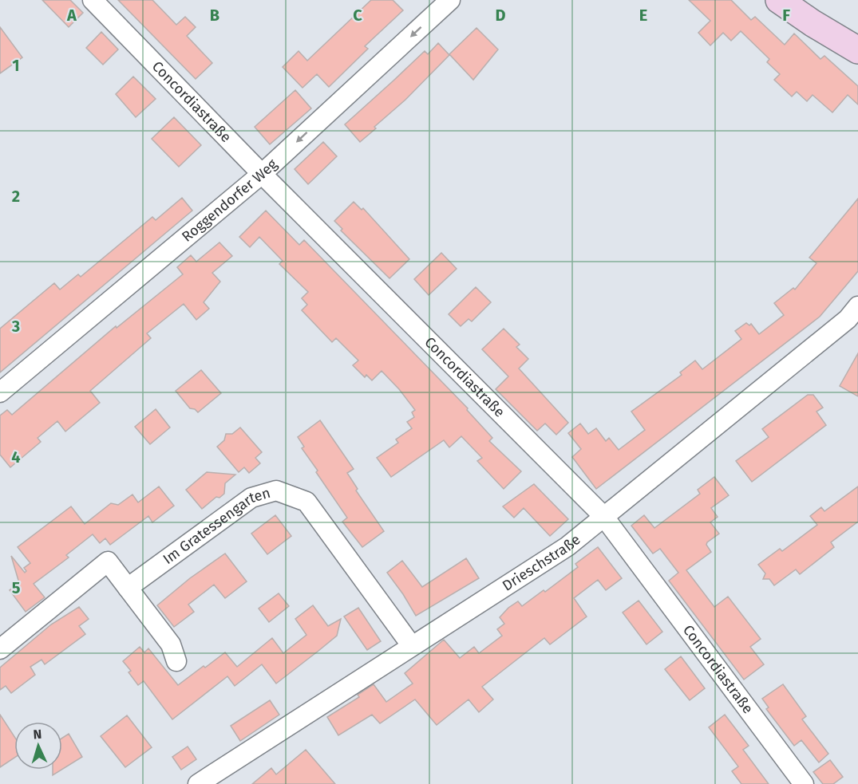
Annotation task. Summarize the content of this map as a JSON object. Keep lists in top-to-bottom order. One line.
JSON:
{"streets":{"street":["Concordiastraße","Roggendorfer Weg","Im Gratessengarten","Drieschstraße"]},"crossings":[["Concordiastraße","Roggendorfer Weg"],["Concordiastraße","Drieschstraße"],["Im Gratessengarten","Drieschstraße"]],"one_way":["Roggendorfer Weg"],"north":"top","grid":{"columns":["A","B","C","D","E","F"],"rows":["1","2","3","4","5"]}}
